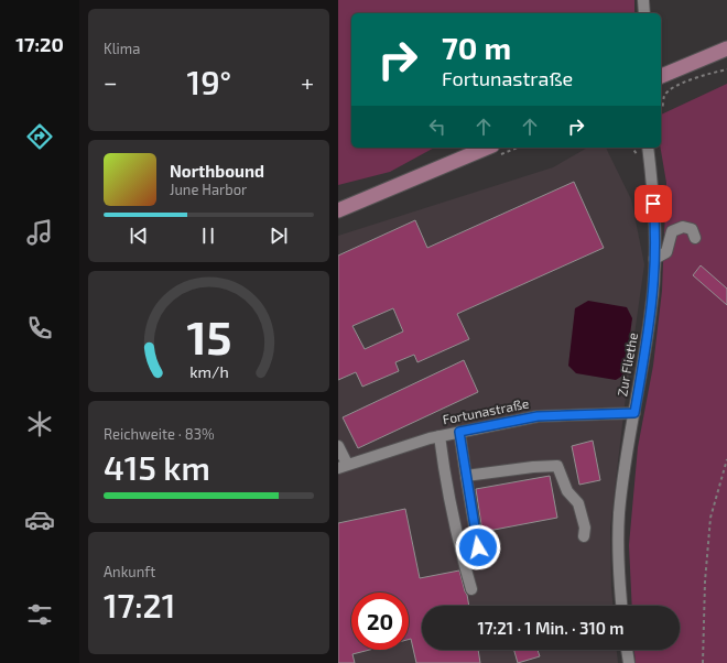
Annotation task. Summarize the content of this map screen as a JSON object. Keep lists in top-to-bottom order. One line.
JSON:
{"streets":{"street":["Zur Fliethe","Fortunastraße"]},"crossings":[["Zur Fliethe","Fortunastraße"]],"page":{"tabs":"17:20","tile":["Klima",["Reichweite · 83%","415 km"],["Ankunft","17:21"]],"turn":["70 m","Fortunastraße"],"heat":["−","19°","+"],"song":["Northbound","June Harbor"],"limit":"20","trip":"17:21 · 1 Min. · 310 m","gauge":["15","km/h"]}}
